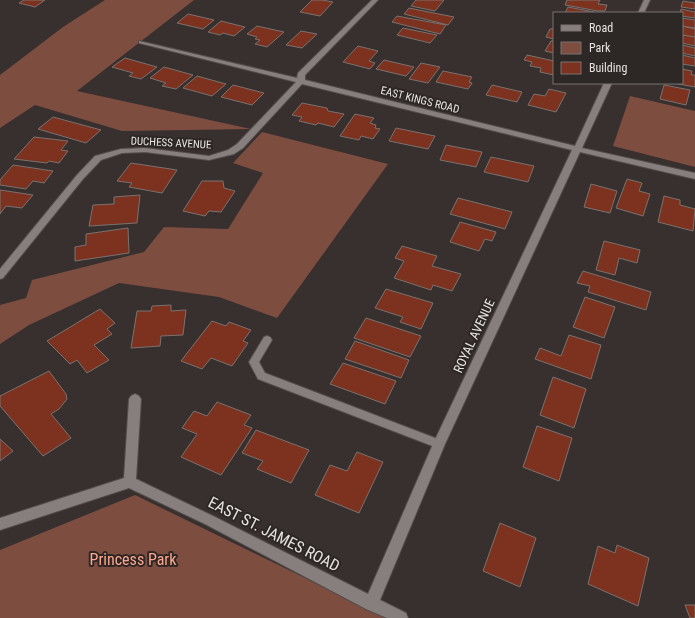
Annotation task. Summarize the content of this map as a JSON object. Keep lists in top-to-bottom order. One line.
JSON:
{"streets":{"street":["EAST KINGS ROAD","DUCHESS AVENUE","ROYAL AVENUE","EAST ST. JAMES ROAD"]},"crossings":[["EAST KINGS ROAD","DUCHESS AVENUE"],["EAST KINGS ROAD","ROYAL AVENUE"],["ROYAL AVENUE","EAST ST. JAMES ROAD"]],"parks":["Princess Park"],"legend":["Road","Park","Building"]}
